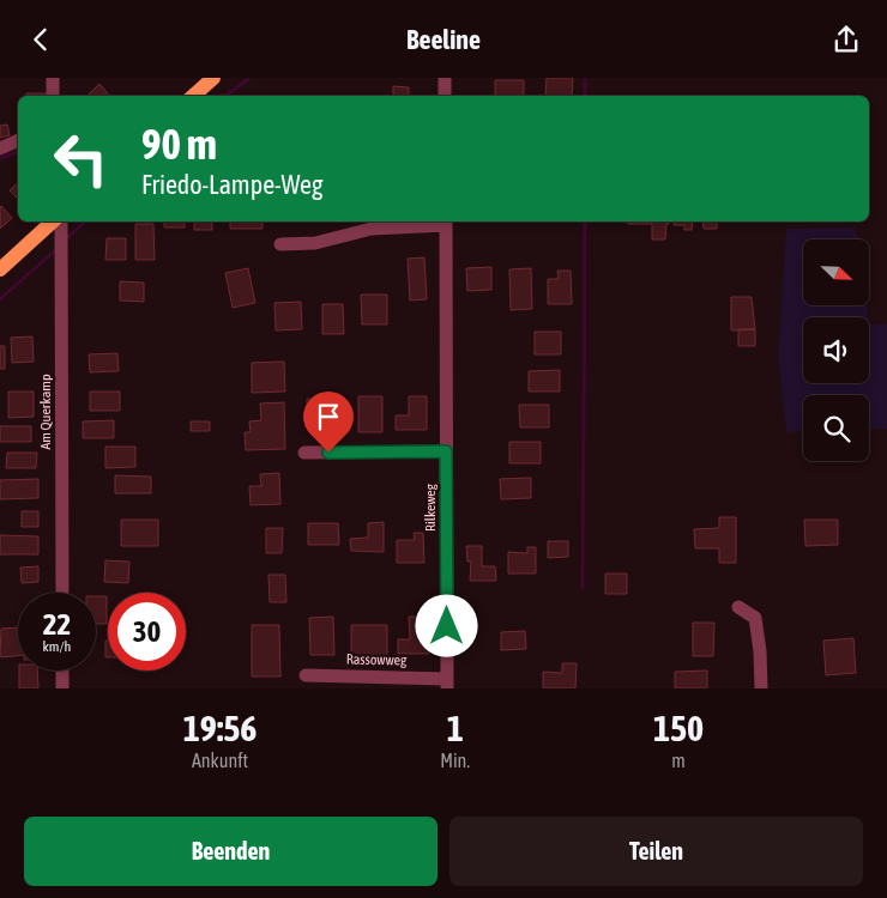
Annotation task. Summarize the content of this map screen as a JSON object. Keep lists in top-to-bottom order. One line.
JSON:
{"streets":{"street":["Am Querkamp","Rilkeweg","Rassowweg"]},"crossings":[["Rilkeweg","Rassowweg"]],"north":"bottom right","page":{"header":"Beeline","turn":["90 m","Friedo-Lampe-Weg"],"speed":"22 km/h","limit":"30","eta":["19:56","Ankunft","1","Min.","150","m"],"buttons":["Beenden","Teilen"]}}
